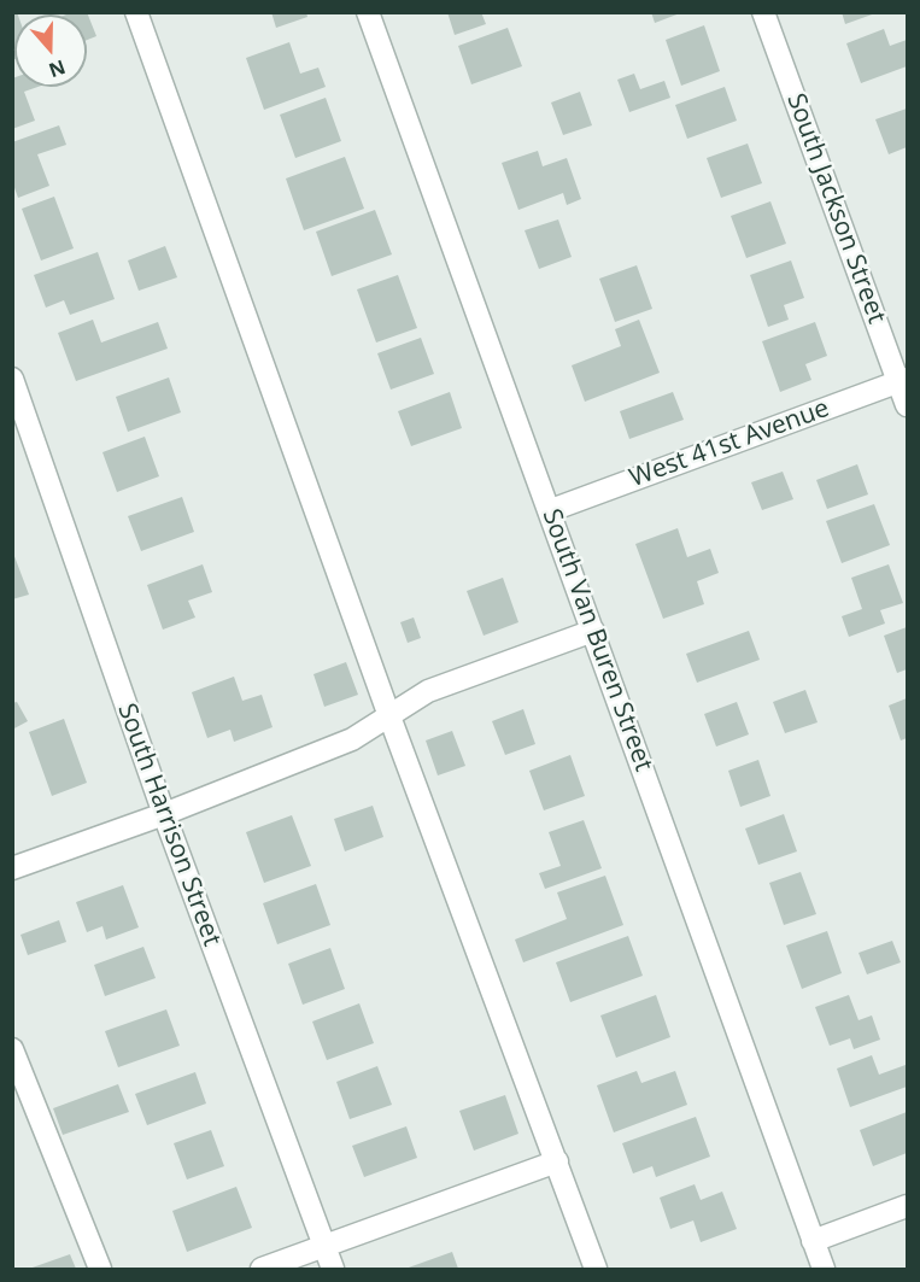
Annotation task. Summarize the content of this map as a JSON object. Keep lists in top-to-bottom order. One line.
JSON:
{"streets":{"street":["South Jackson Street","West 41st Avenue","South Van Buren Street","South Harrison Street"]},"crossings":[["South Jackson Street","West 41st Avenue"],["West 41st Avenue","South Van Buren Street"]],"north":"bottom"}
